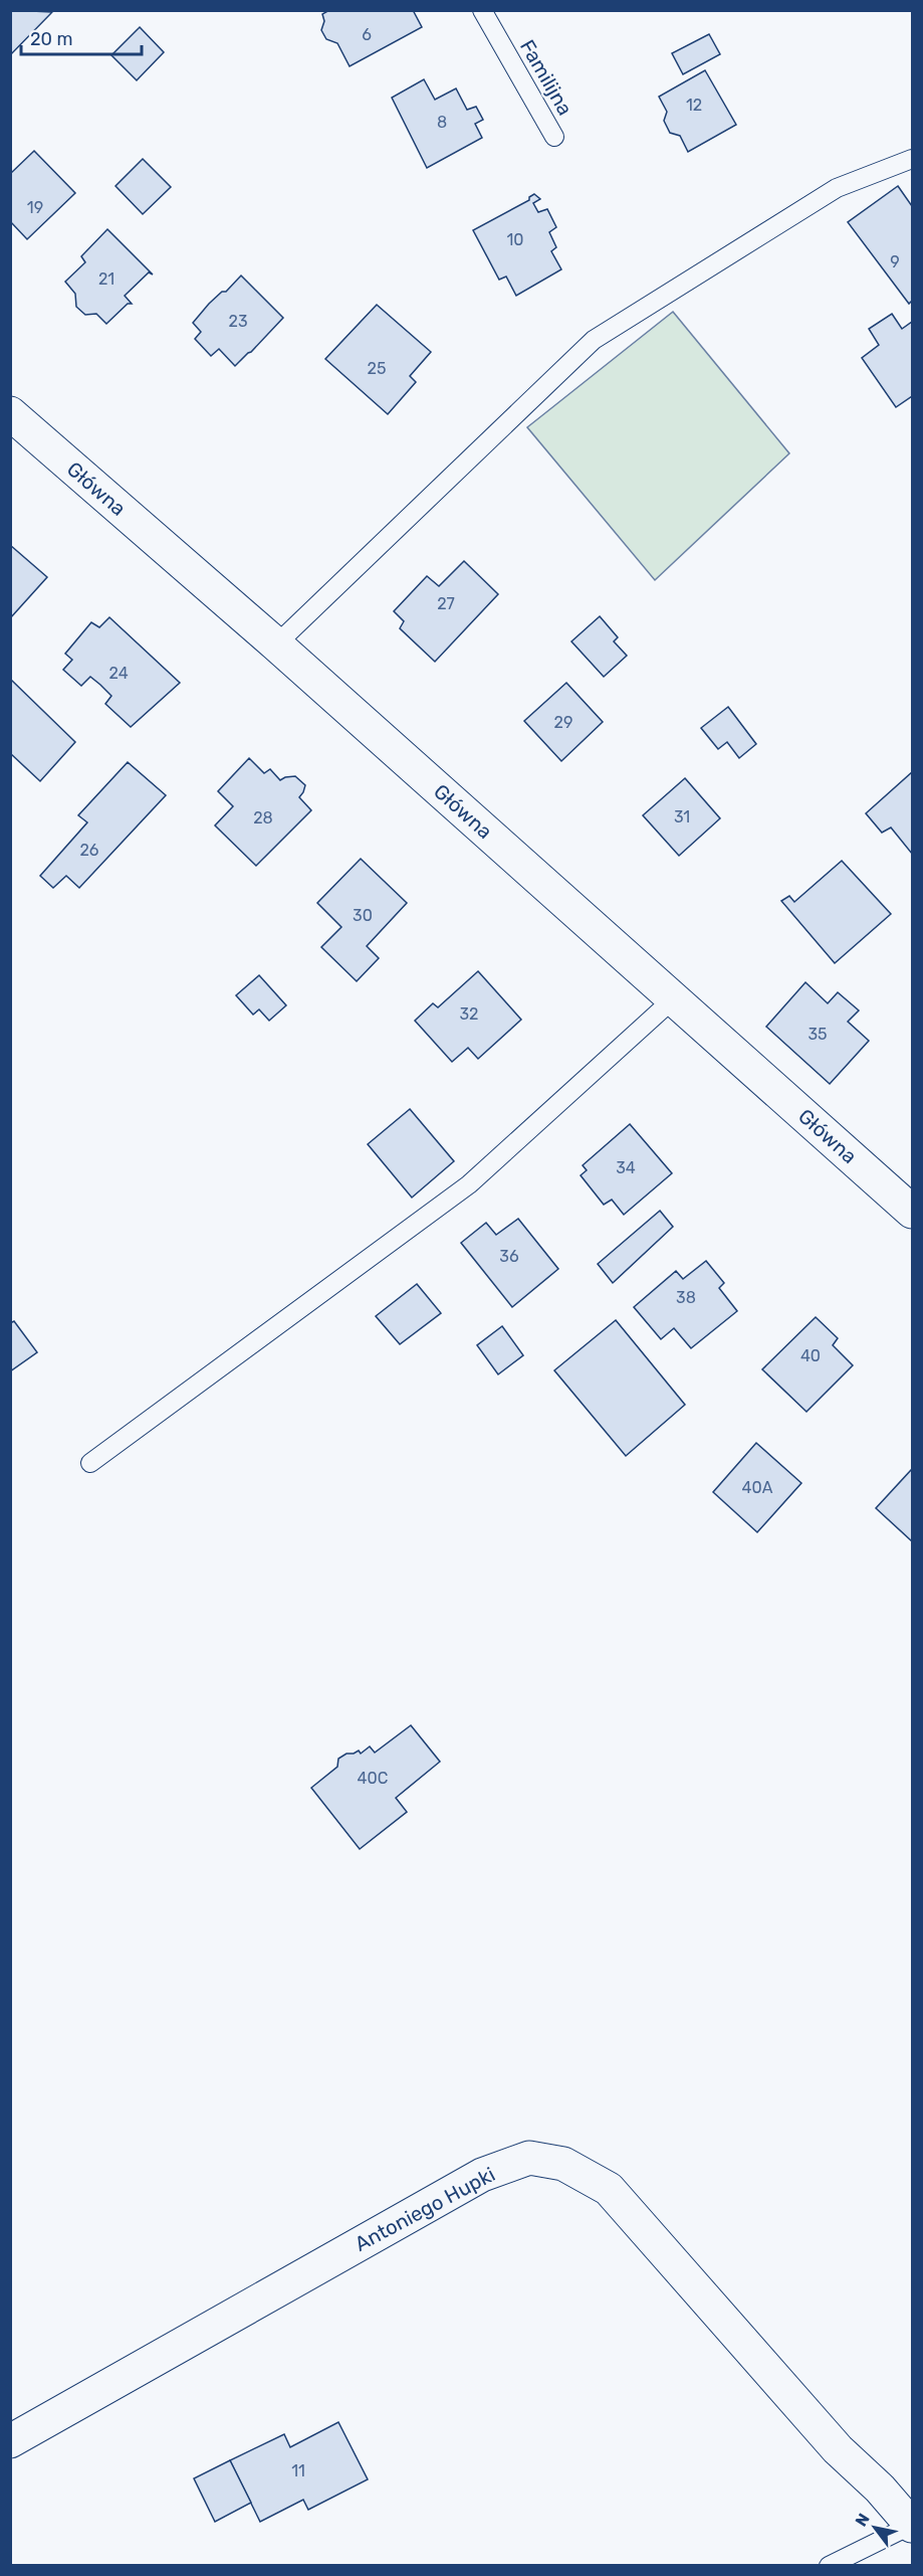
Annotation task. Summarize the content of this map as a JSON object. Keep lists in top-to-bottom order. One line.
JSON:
{"streets":{"street":["Główna","Antoniego Hupki"],"lane":["Familijna"]},"house_numbers":["6","12","8","19","10","9","21","23","25","27","24","29","31","28","26","30","32","35","34","36","38","40","40A","40C","11"],"scale_bar":"20 m","north":"top left"}
